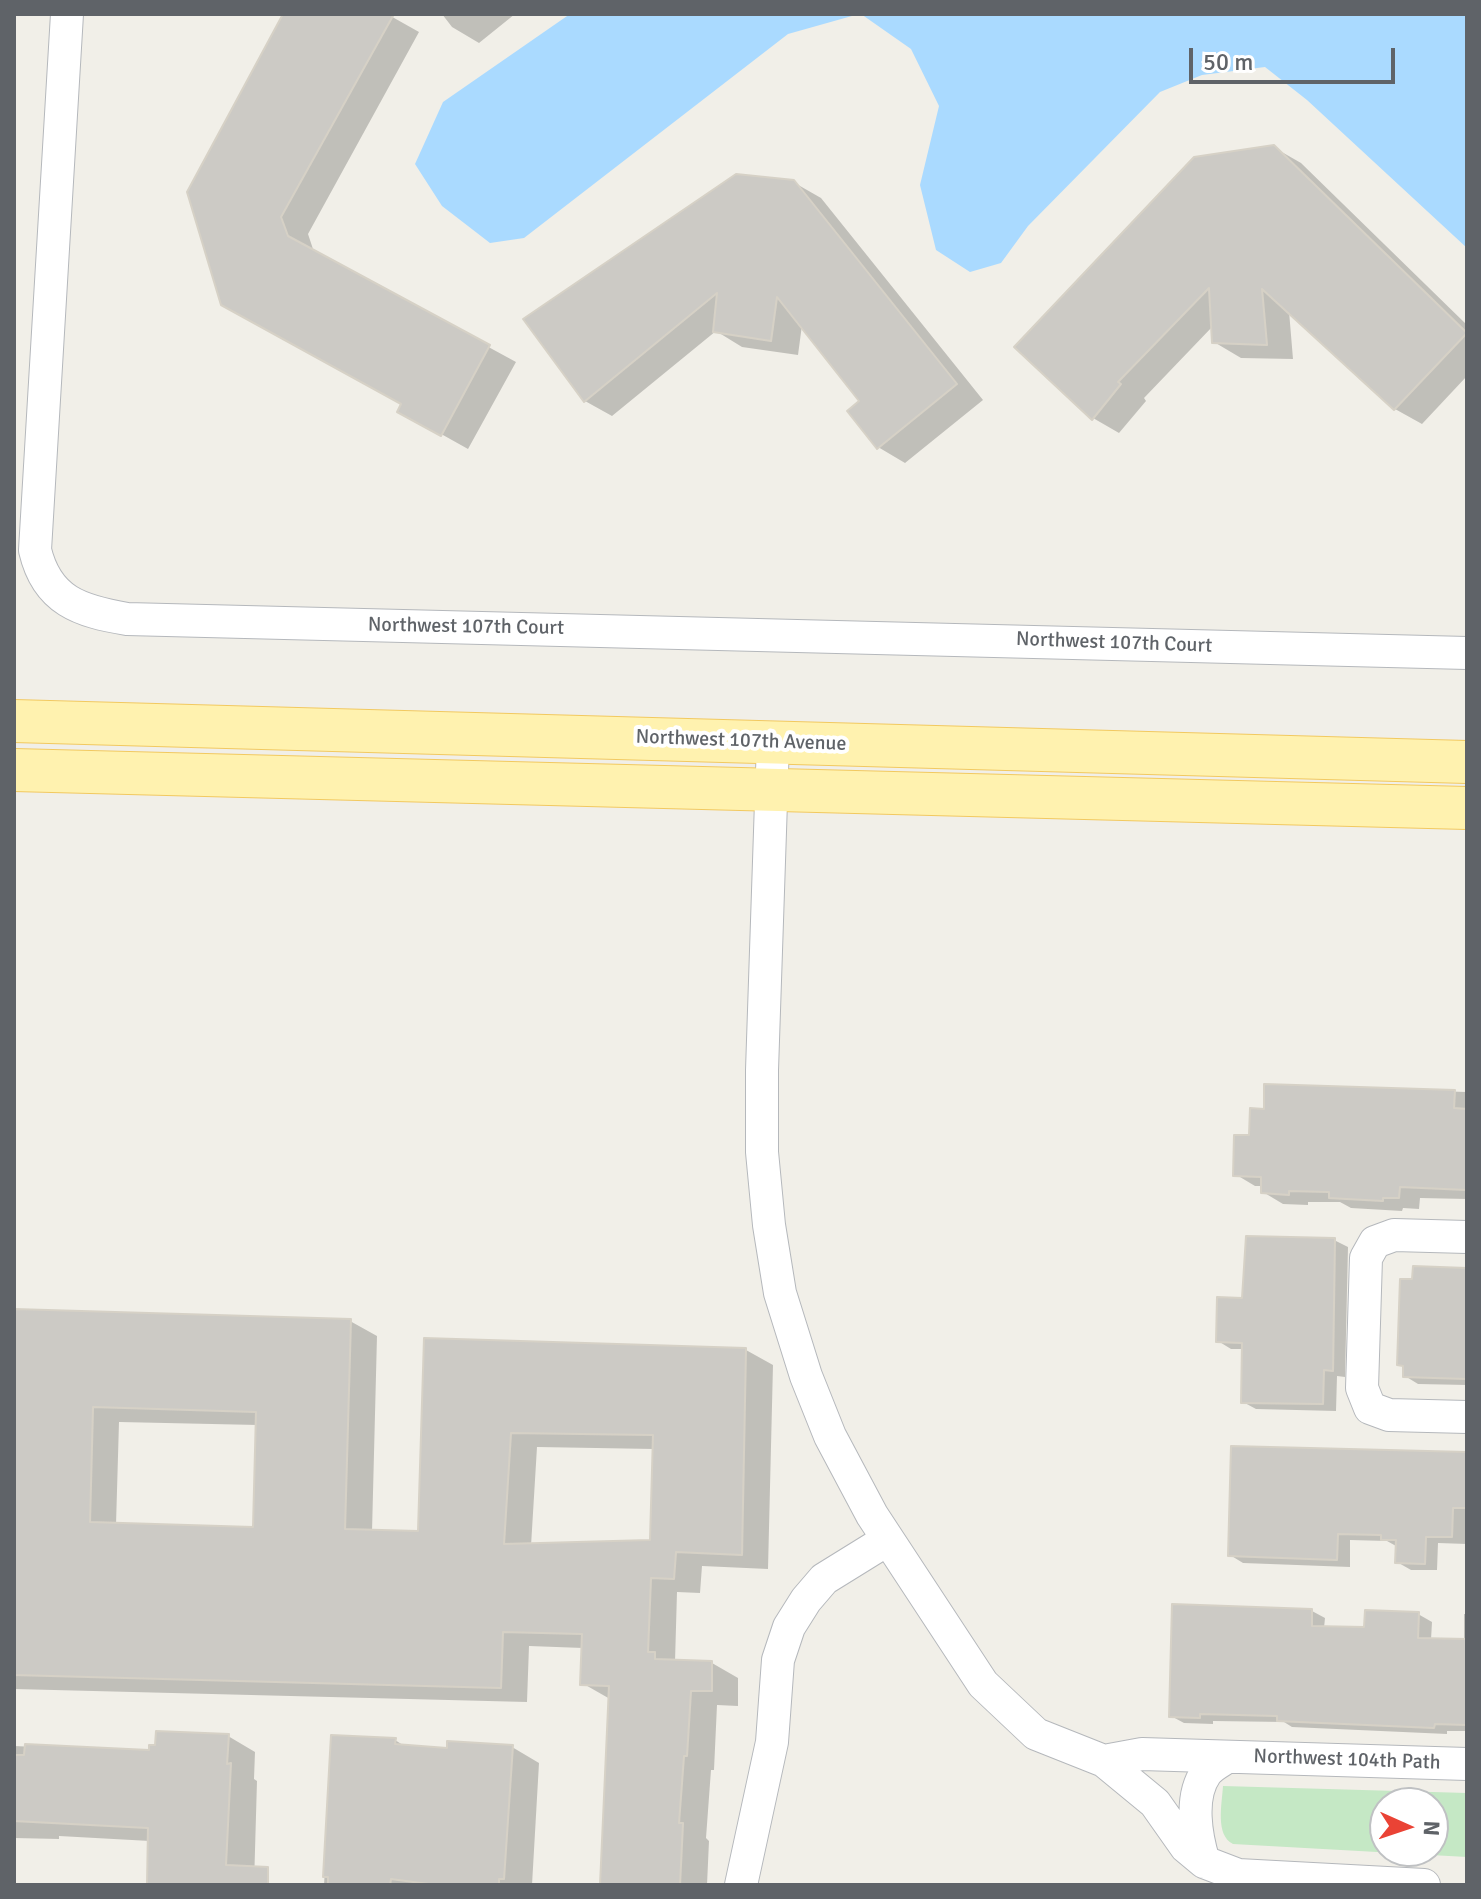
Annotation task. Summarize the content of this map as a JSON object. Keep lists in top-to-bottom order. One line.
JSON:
{"streets":{"main road":["Northwest 107th Avenue"],"street":["Northwest 107th Court","Northwest 104th Path"]},"scale_bar":"50 m","north":"right"}
